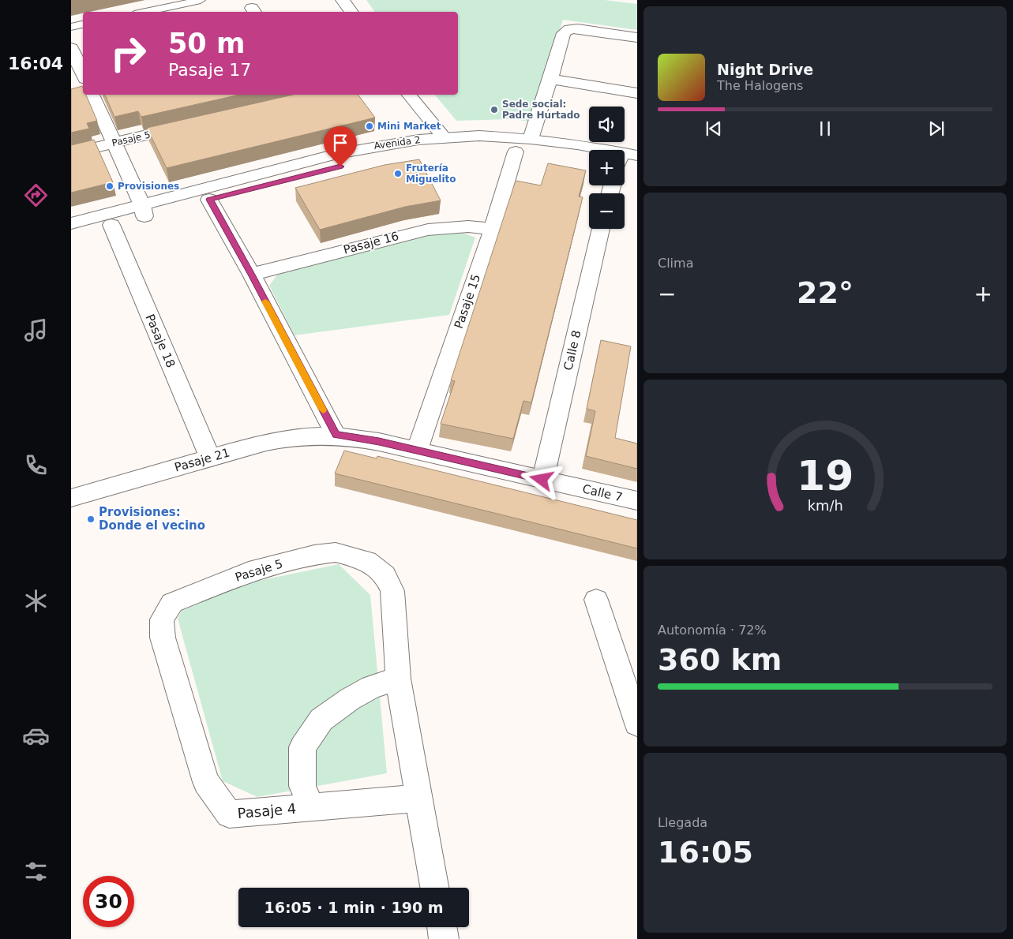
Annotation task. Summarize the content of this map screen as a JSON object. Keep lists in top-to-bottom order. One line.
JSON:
{"streets":{"street":["Pasaje 5","Avenida 2","Pasaje 16","Pasaje 15","Pasaje 18","Calle 8","Pasaje 21","Calle 7","Pasaje 4"]},"crossings":[["Pasaje 5","Pasaje 4"],["Avenida 2","Pasaje 15"],["Avenida 2","Pasaje 18"],["Pasaje 16","Pasaje 15"],["Pasaje 15","Calle 7"],["Pasaje 18","Pasaje 21"],["Calle 8","Calle 7"],["Pasaje 21","Calle 7"]],"places":["Sede social: Padre Hurtado","Mini Market","Frutería Miguelito","Provisiones","Provisiones: Donde el vecino"],"page":{"tabs":"16:04","turn":["50 m","Pasaje 17"],"song":["Night Drive","The Halogens"],"map_buttons":["+","−"],"tile":["Clima",["Autonomía · 72%","360 km"],["Llegada","16:05"]],"heat":["−","22°","+"],"limit":"30","trip":"16:05 · 1 min · 190 m","gauge":["19","km/h"]}}
